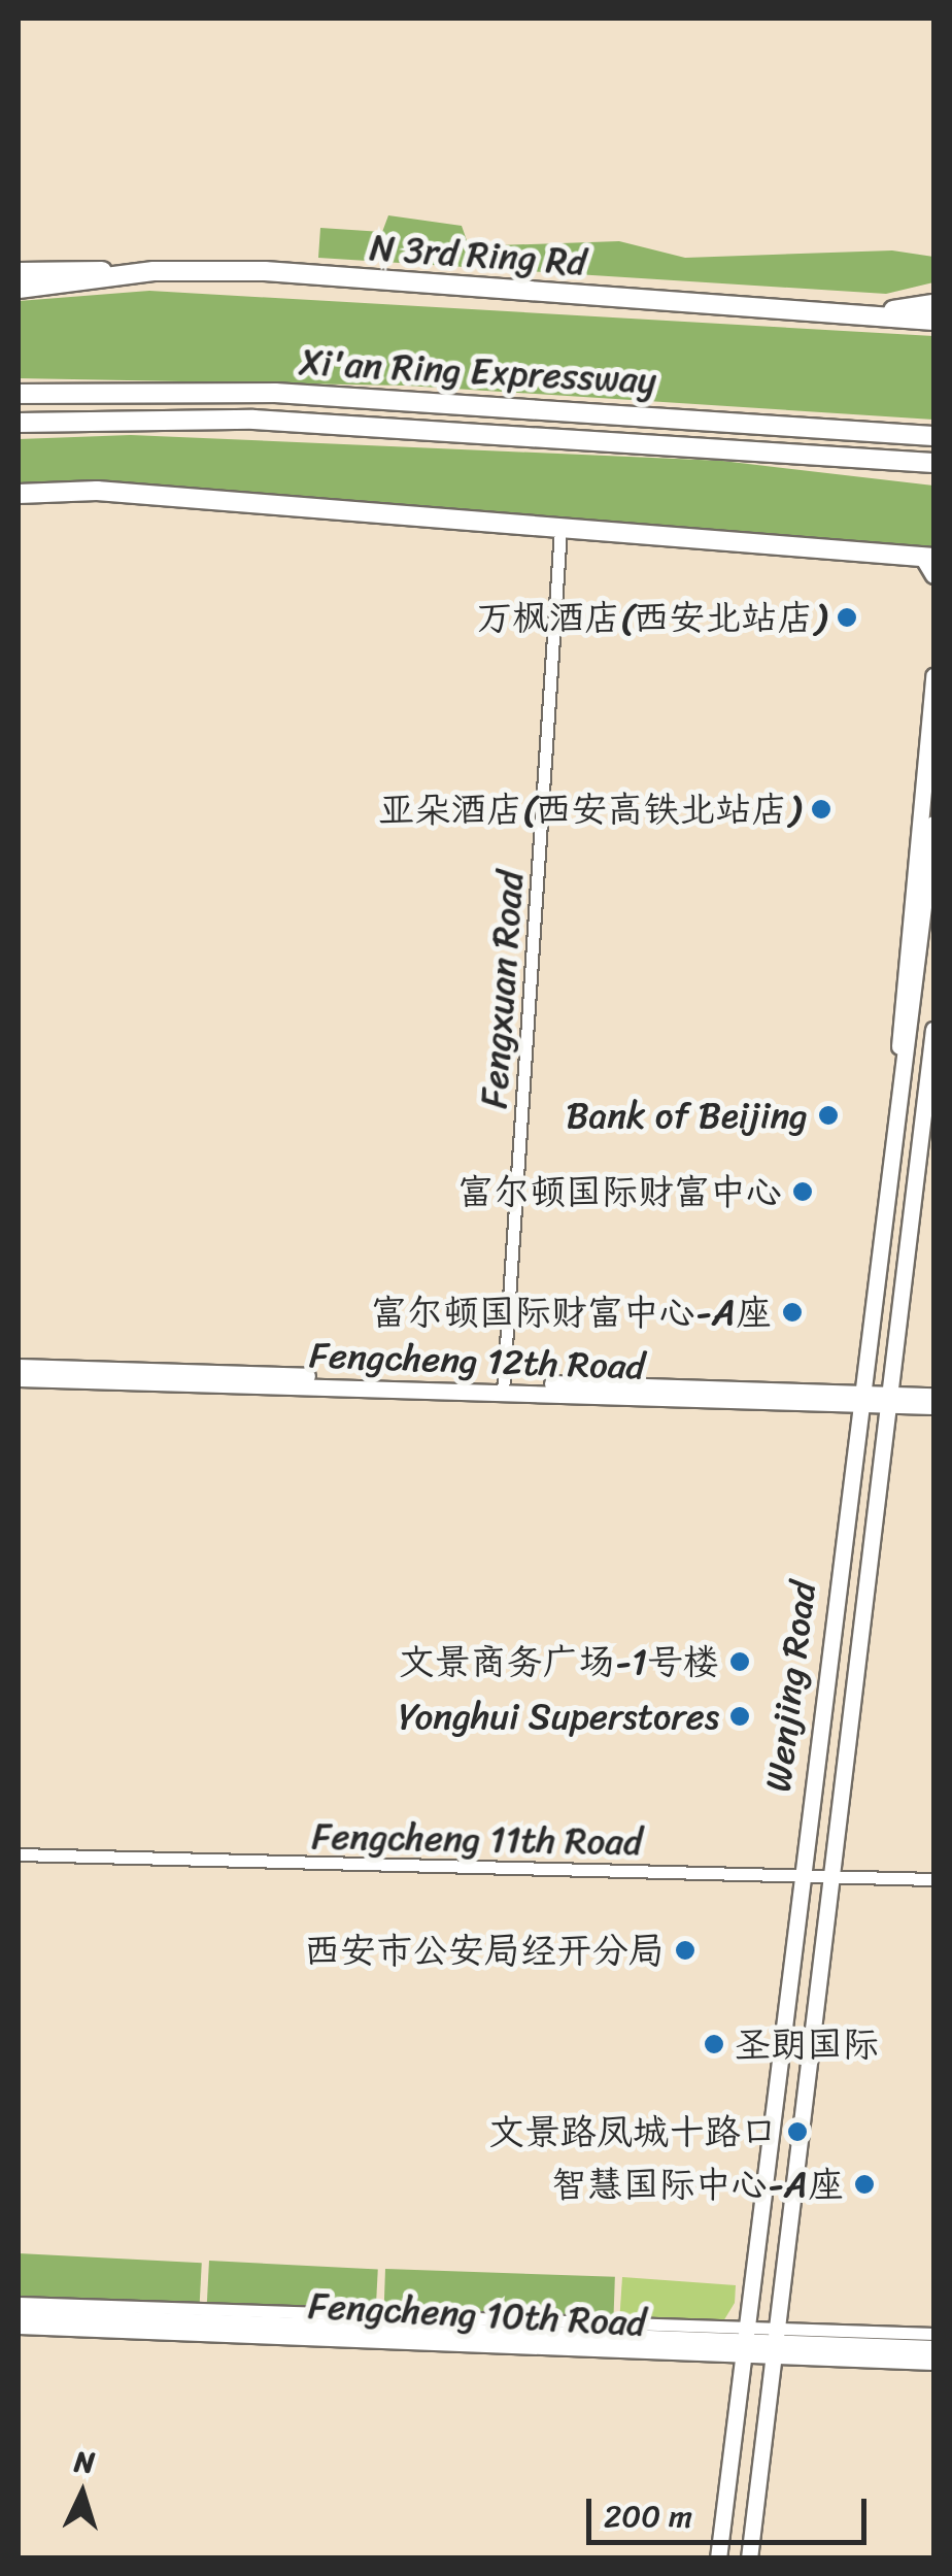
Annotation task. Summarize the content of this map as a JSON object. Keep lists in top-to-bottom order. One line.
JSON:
{"streets":{"highway":["N 3rd Ring Rd","Xi'an Ring Expressway"],"main road":["Fengcheng 12th Road","Wenjing Road","Fengcheng 10th Road"],"street":["Fengxuan Road","Fengcheng 11th Road"]},"crossings":[["Fengxuan Road","Fengcheng 12th Road"],["Fengcheng 12th Road","Wenjing Road"],["Wenjing Road","Fengcheng 11th Road"],["Wenjing Road","Fengcheng 10th Road"]],"places":["万枫酒店(西安北站店)","亚朵酒店(西安高铁北站店)","Bank of Beijing","富尔顿国际财富中心","富尔顿国际财富中心-A座","文景商务广场-1号楼","Yonghui Superstores","西安市公安局经开分局","圣朗国际","文景路凤城十路口","智慧国际中心-A座"],"scale_bar":"200 m","north":"top"}
